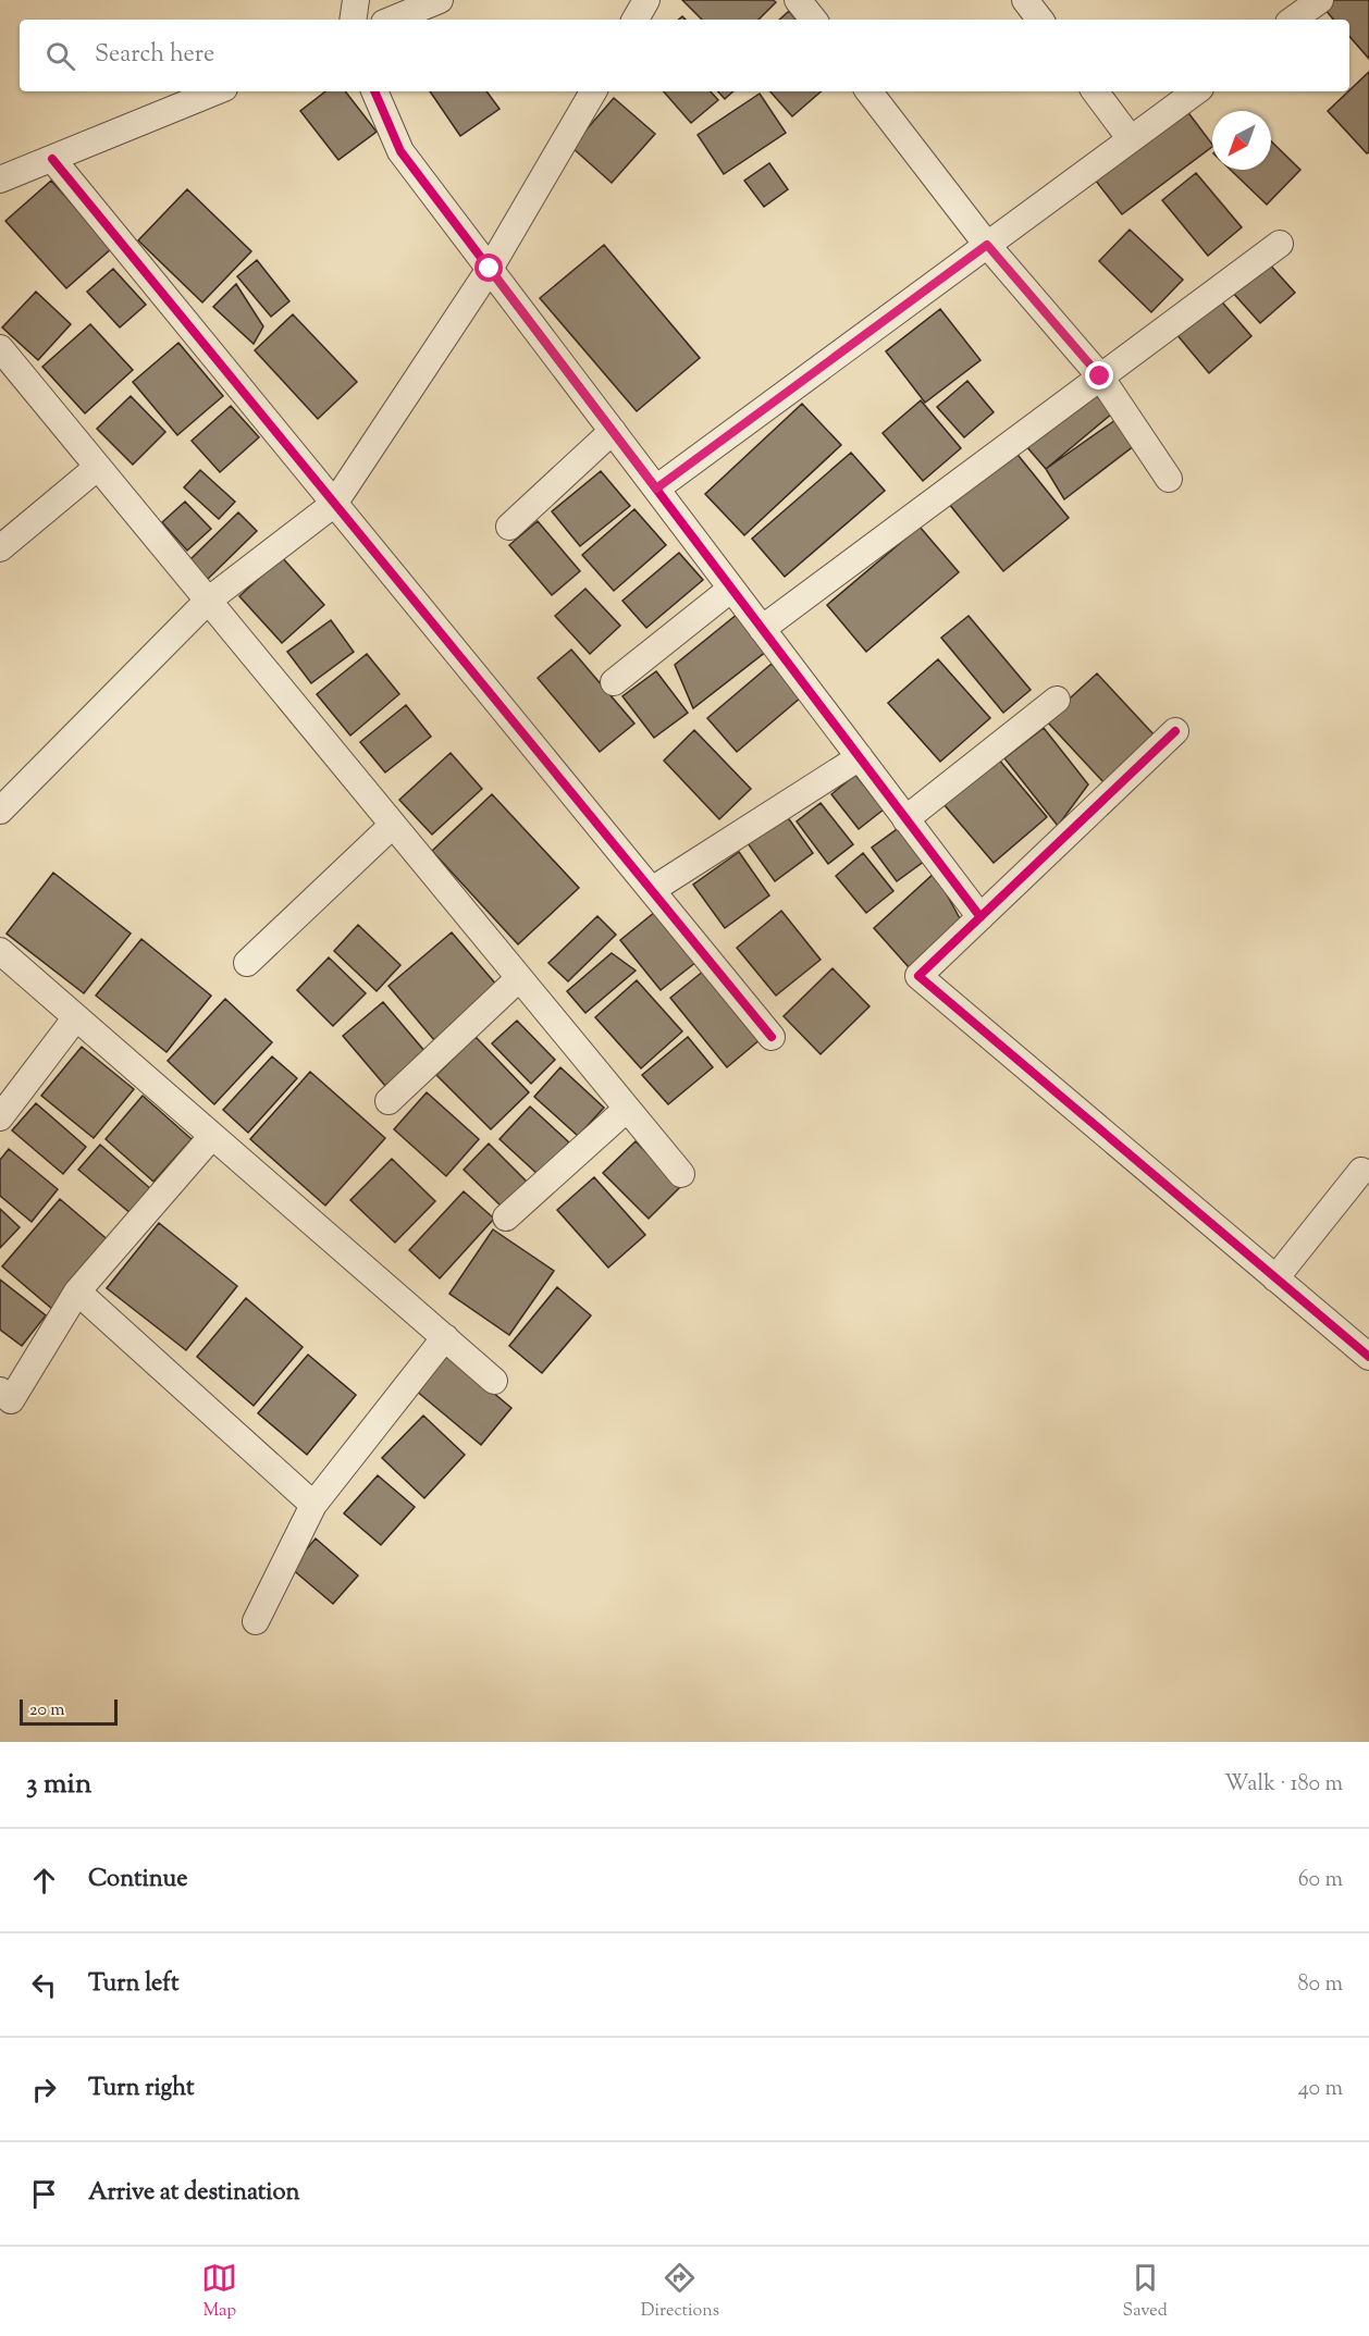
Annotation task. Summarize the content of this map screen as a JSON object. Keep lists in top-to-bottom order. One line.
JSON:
{"scale_bar":"20 m","north":"bottom left","page":{"search":"Search here","scale":"20 m","heading":["3 min","Walk · 180 m"],"list":[["Continue","60 m"],["Turn left","80 m"],["Turn right","40 m"],"Arrive at destination"],"nav":["Map","Directions","Saved"]}}
